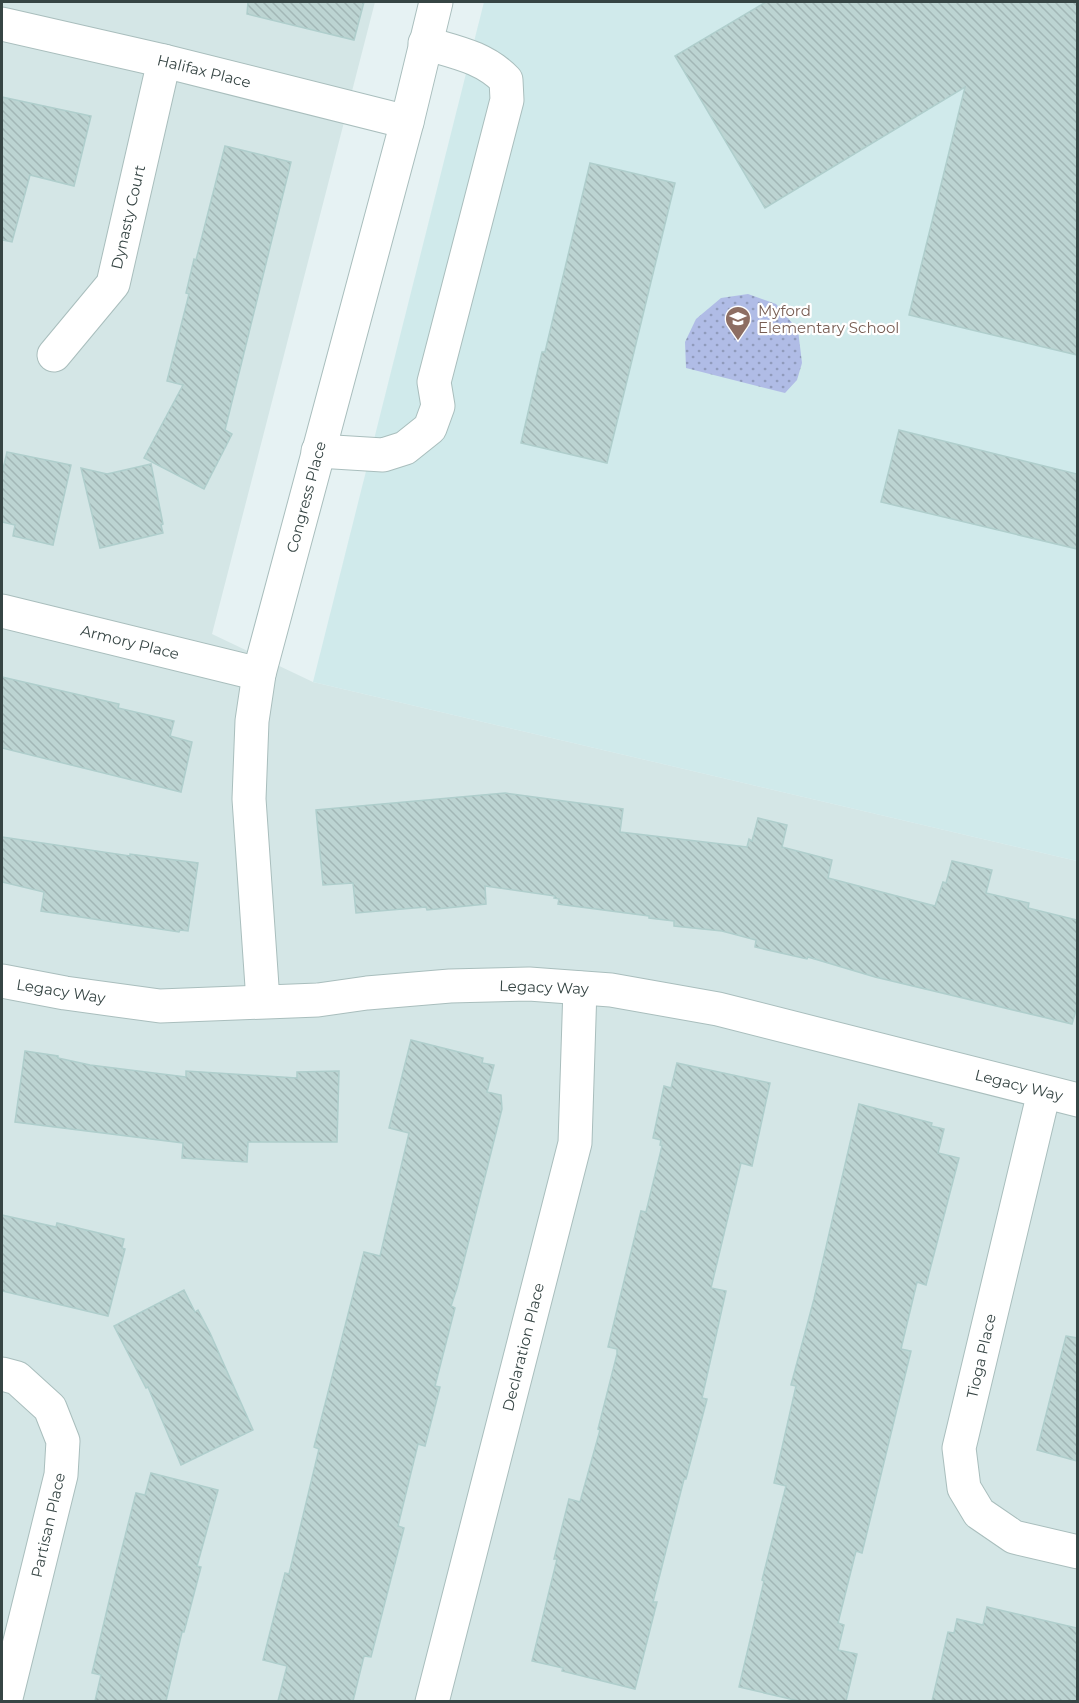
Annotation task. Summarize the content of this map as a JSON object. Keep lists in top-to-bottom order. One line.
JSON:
{"streets":{"street":["Halifax Place","Dynasty Court","Congress Place","Armory Place","Legacy Way","Declaration Place","Tioga Place","Partisan Place"]},"crossings":[["Halifax Place","Dynasty Court"],["Halifax Place","Congress Place"],["Congress Place","Armory Place"],["Congress Place","Legacy Way"],["Legacy Way","Declaration Place"],["Legacy Way","Tioga Place"]],"places":{"school or university":["Myford Elementary School"]}}
